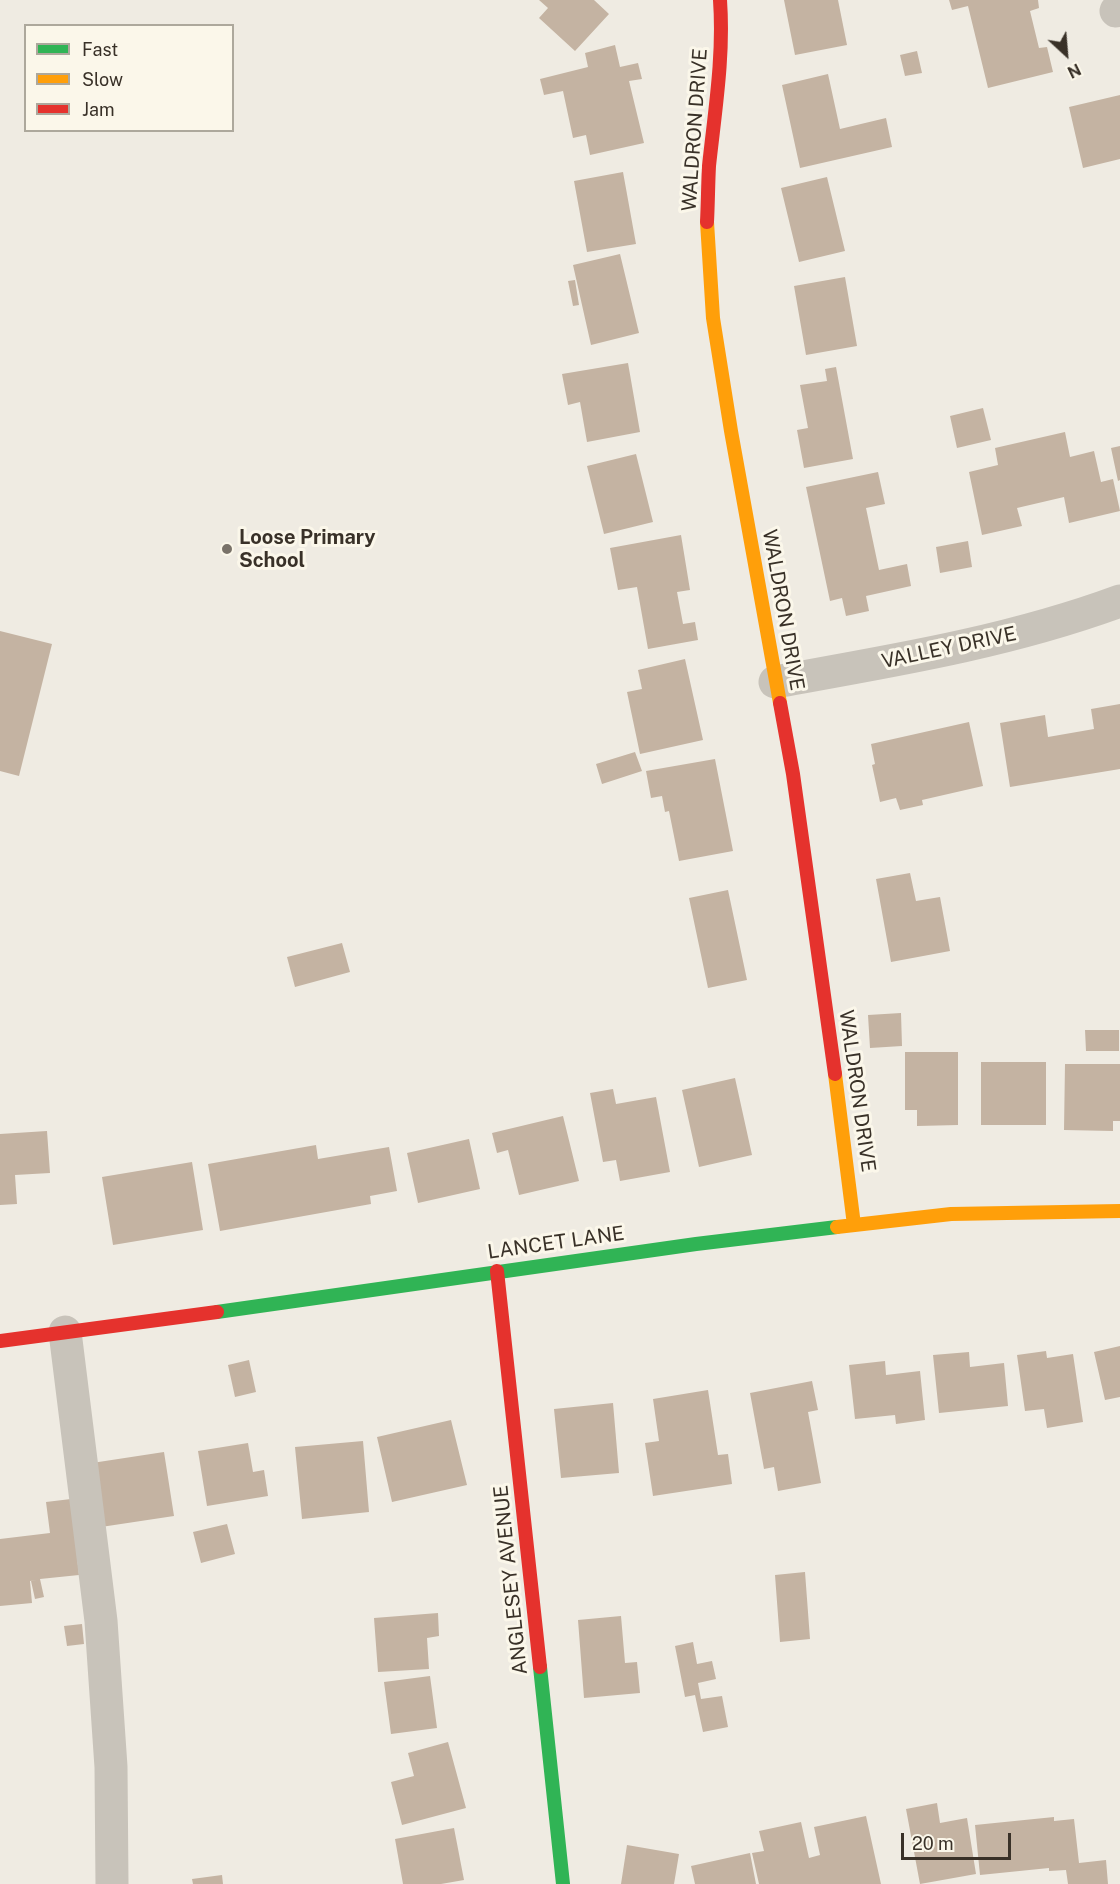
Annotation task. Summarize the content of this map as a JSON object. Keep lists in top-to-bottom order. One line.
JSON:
{"streets":{"street":["WALDRON DRIVE","VALLEY DRIVE","LANCET LANE","ANGLESEY AVENUE"]},"crossings":[["WALDRON DRIVE","VALLEY DRIVE"],["WALDRON DRIVE","LANCET LANE"],["LANCET LANE","ANGLESEY AVENUE"]],"places":["Loose Primary School"],"legend":["Fast","Slow","Jam"],"scale_bar":"20 m","north":"bottom right"}
